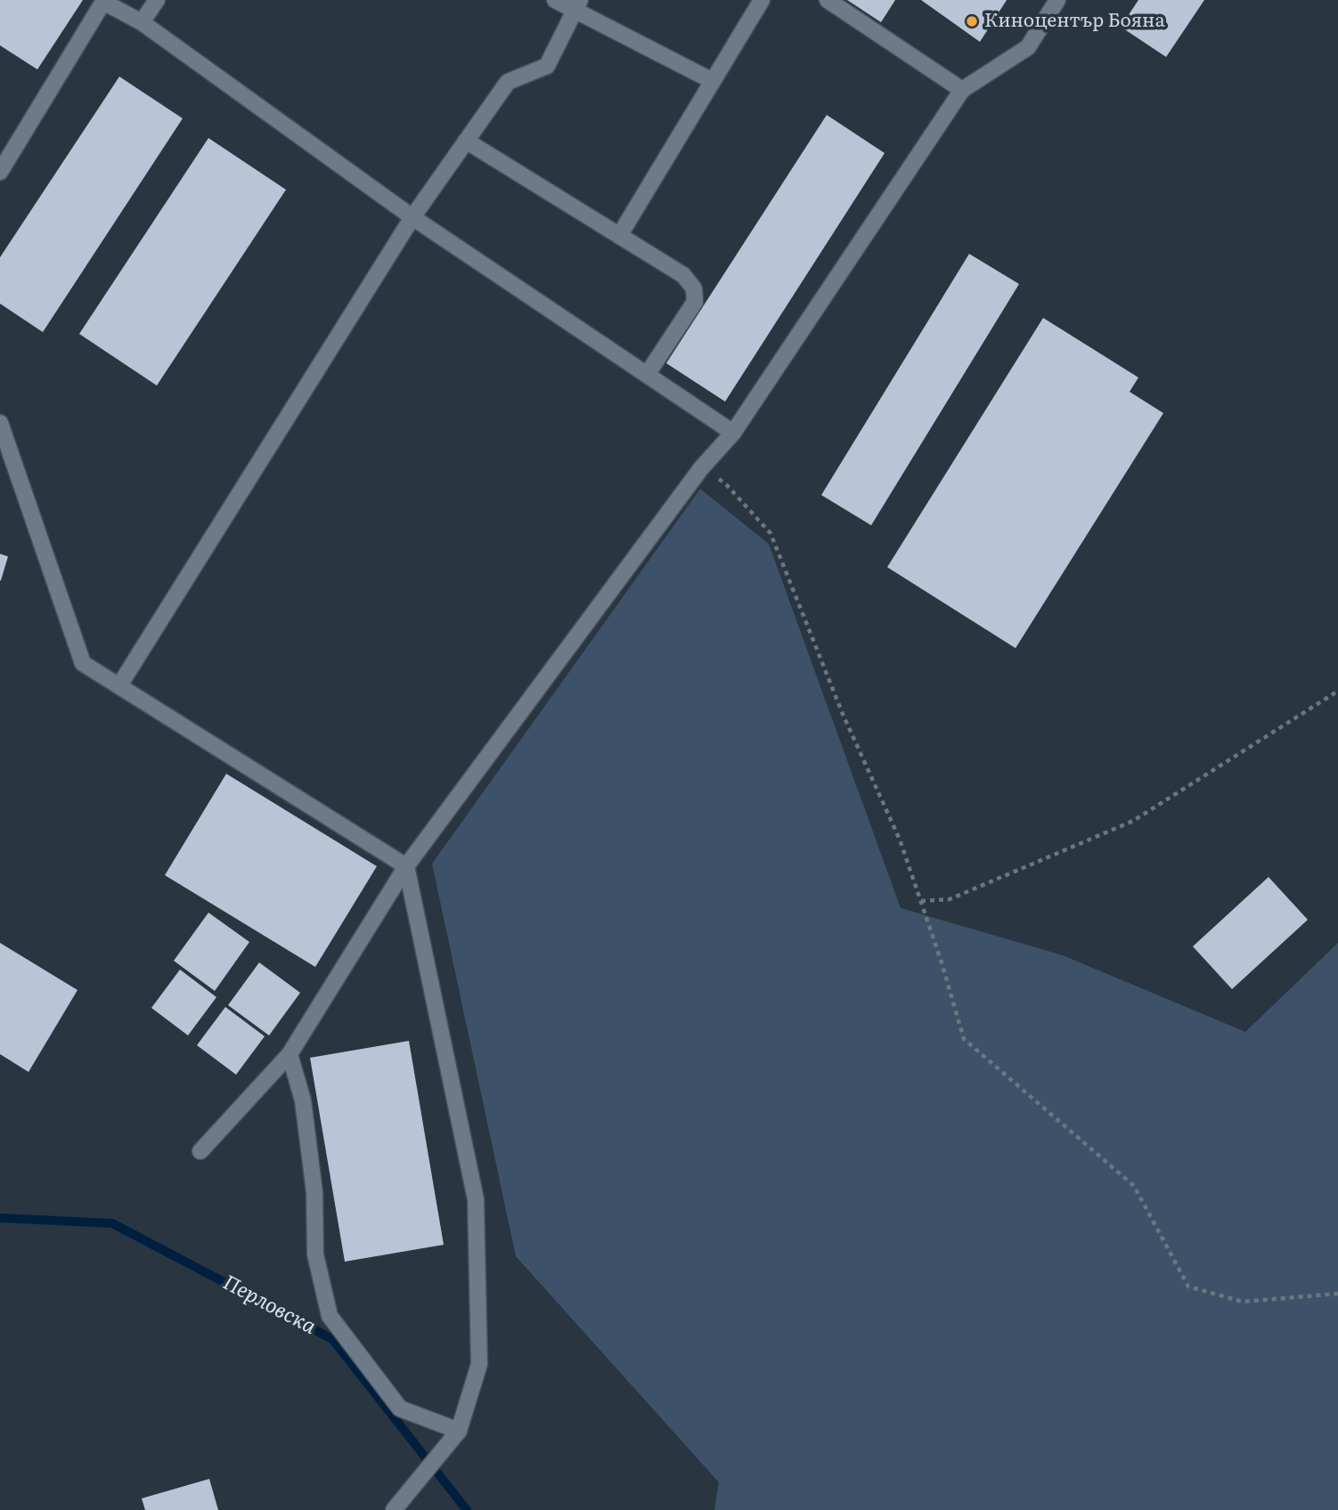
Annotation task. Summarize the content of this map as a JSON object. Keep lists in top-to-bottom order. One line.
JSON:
{"water":["Перловска"],"places":["Киноцентър Бояна"]}
